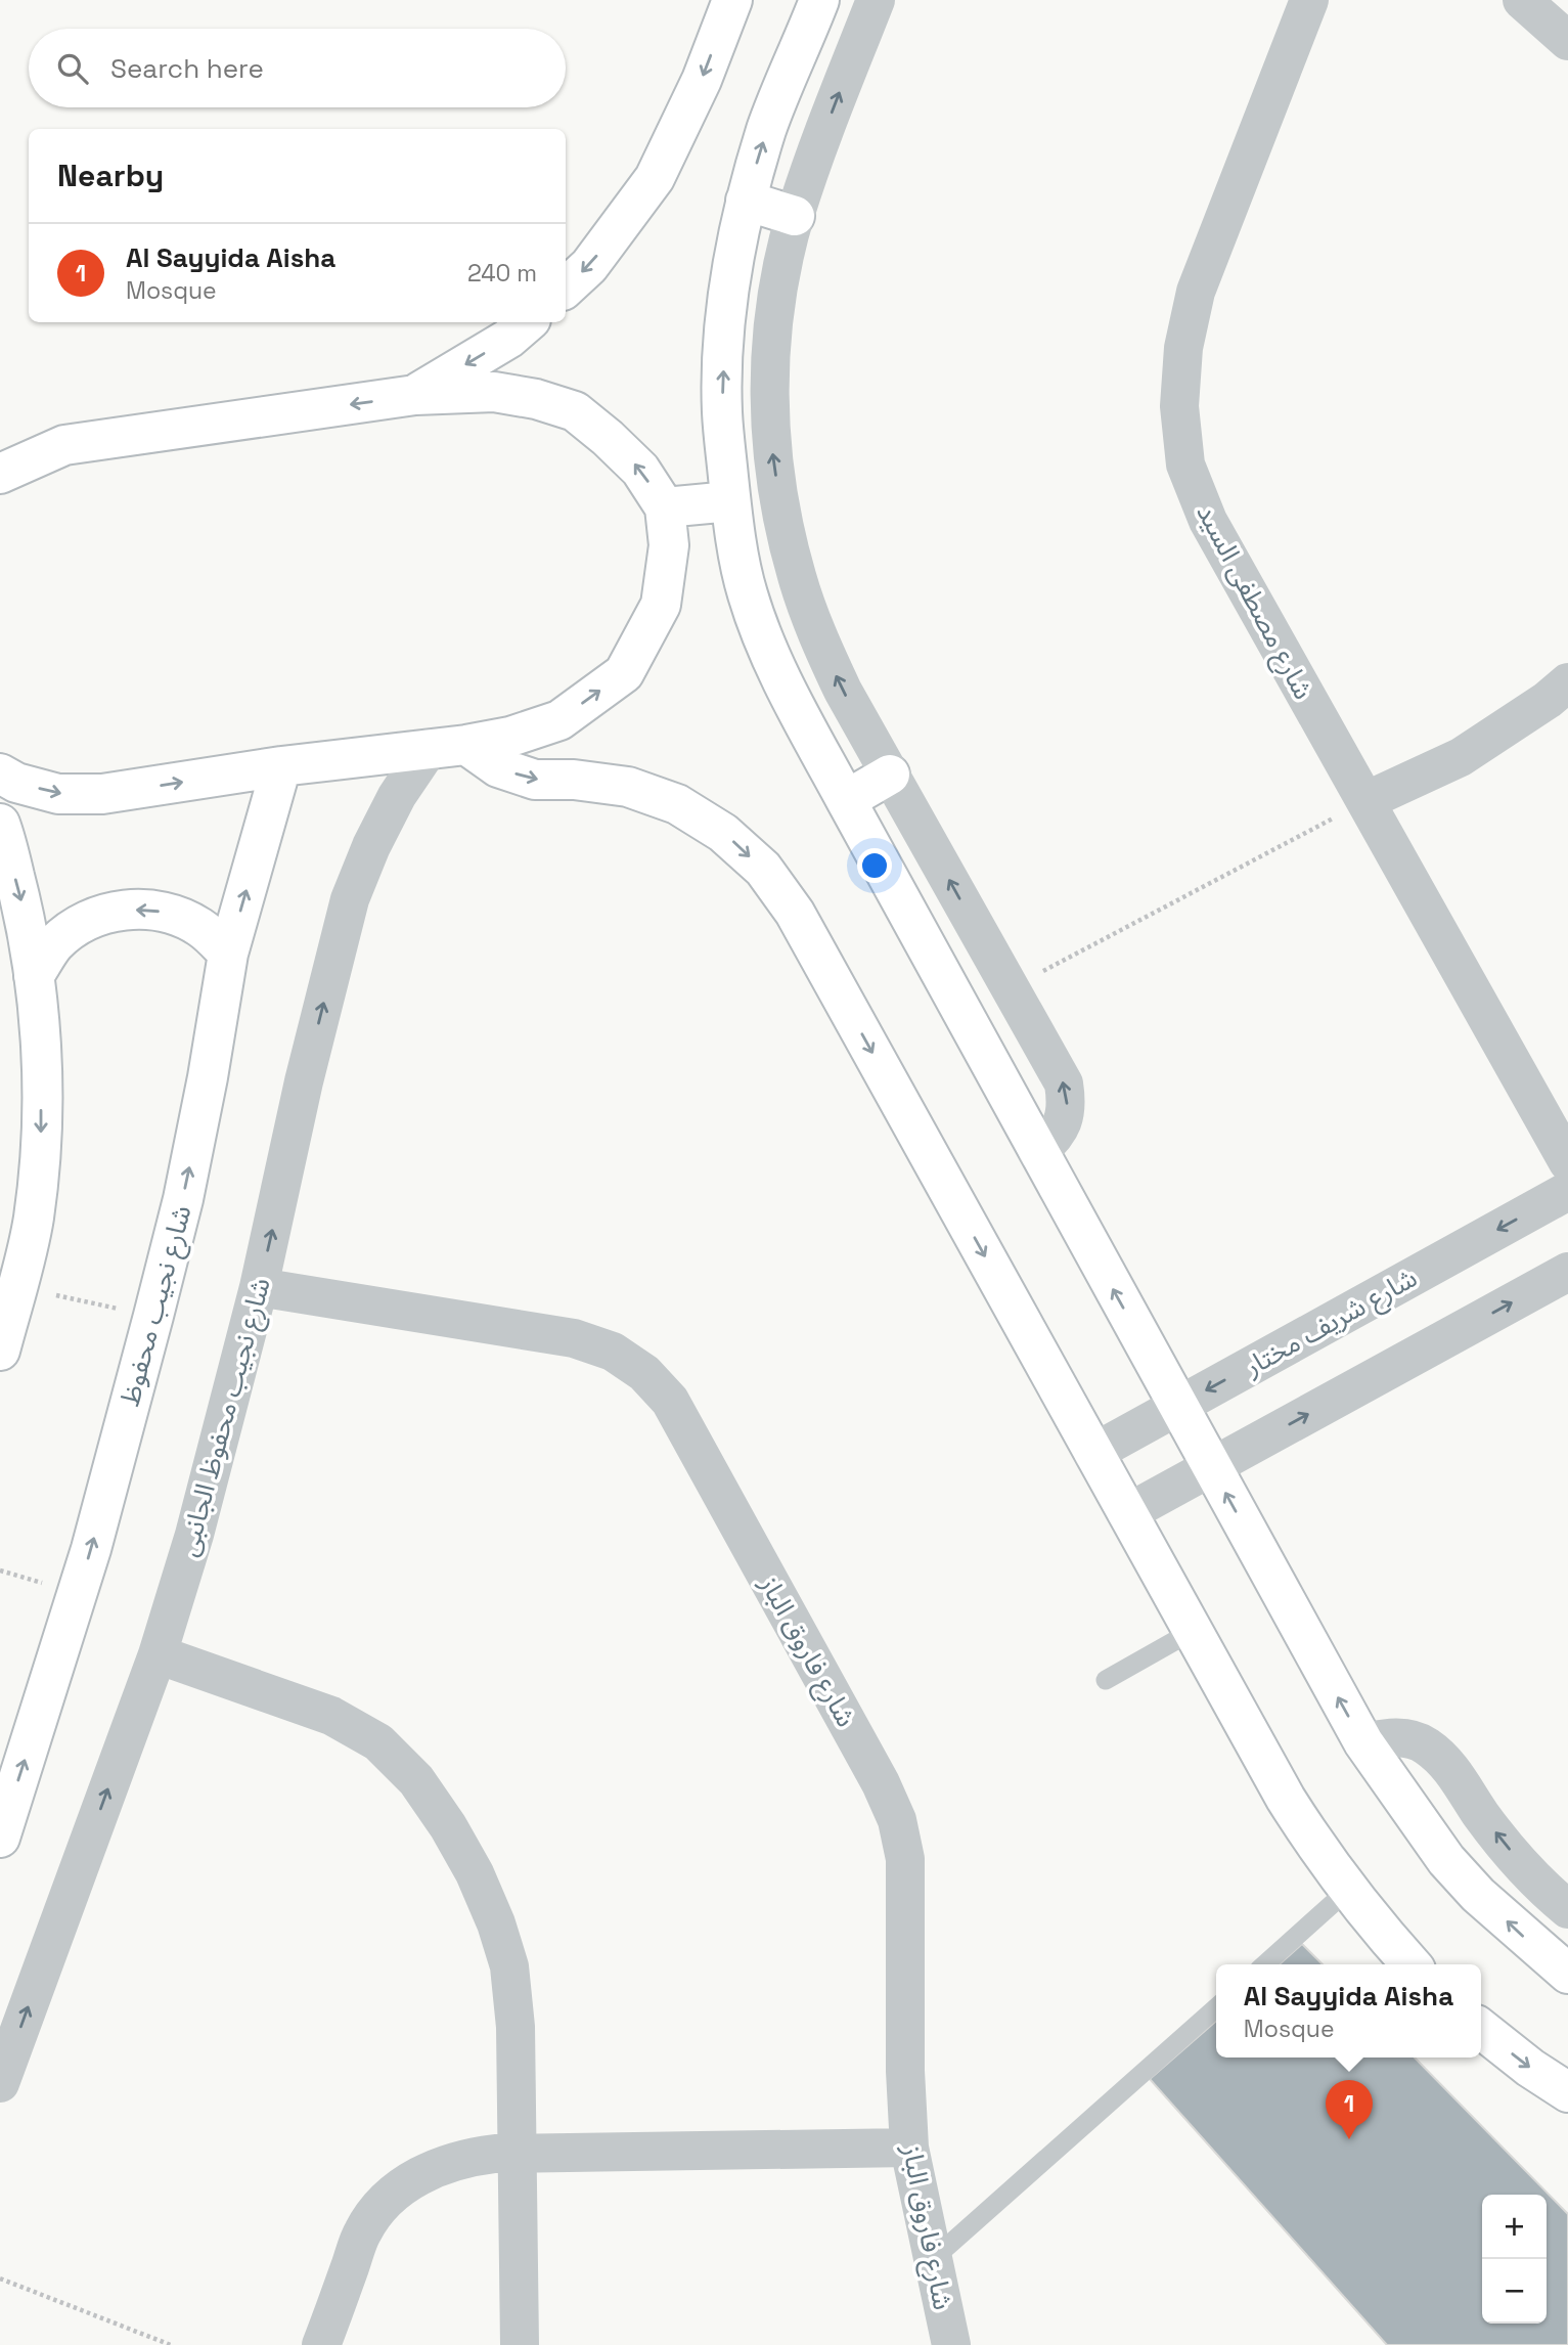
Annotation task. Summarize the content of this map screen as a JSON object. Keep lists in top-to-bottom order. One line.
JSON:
{"streets":{"street":["شارع مصطفى السيد","شارع نجيب محفوظ","شارع شريف مختار","شارع نجيب محفوظ الجانبى","شارع فاروق الباز"]},"crossings":[["شارع نجيب محفوظ الجانبى","شارع فاروق الباز"]],"one_way":["شارع نجيب محفوظ الجانبى"],"page":{"search":"Search here","heading":"Nearby","list":[{"mark":"1","name":"Al Sayyida Aisha","note":"Mosque","value":"240 m"}],"popup":["Al Sayyida Aisha","Mosque"],"pins":"1","map_buttons":["+","−"]}}
